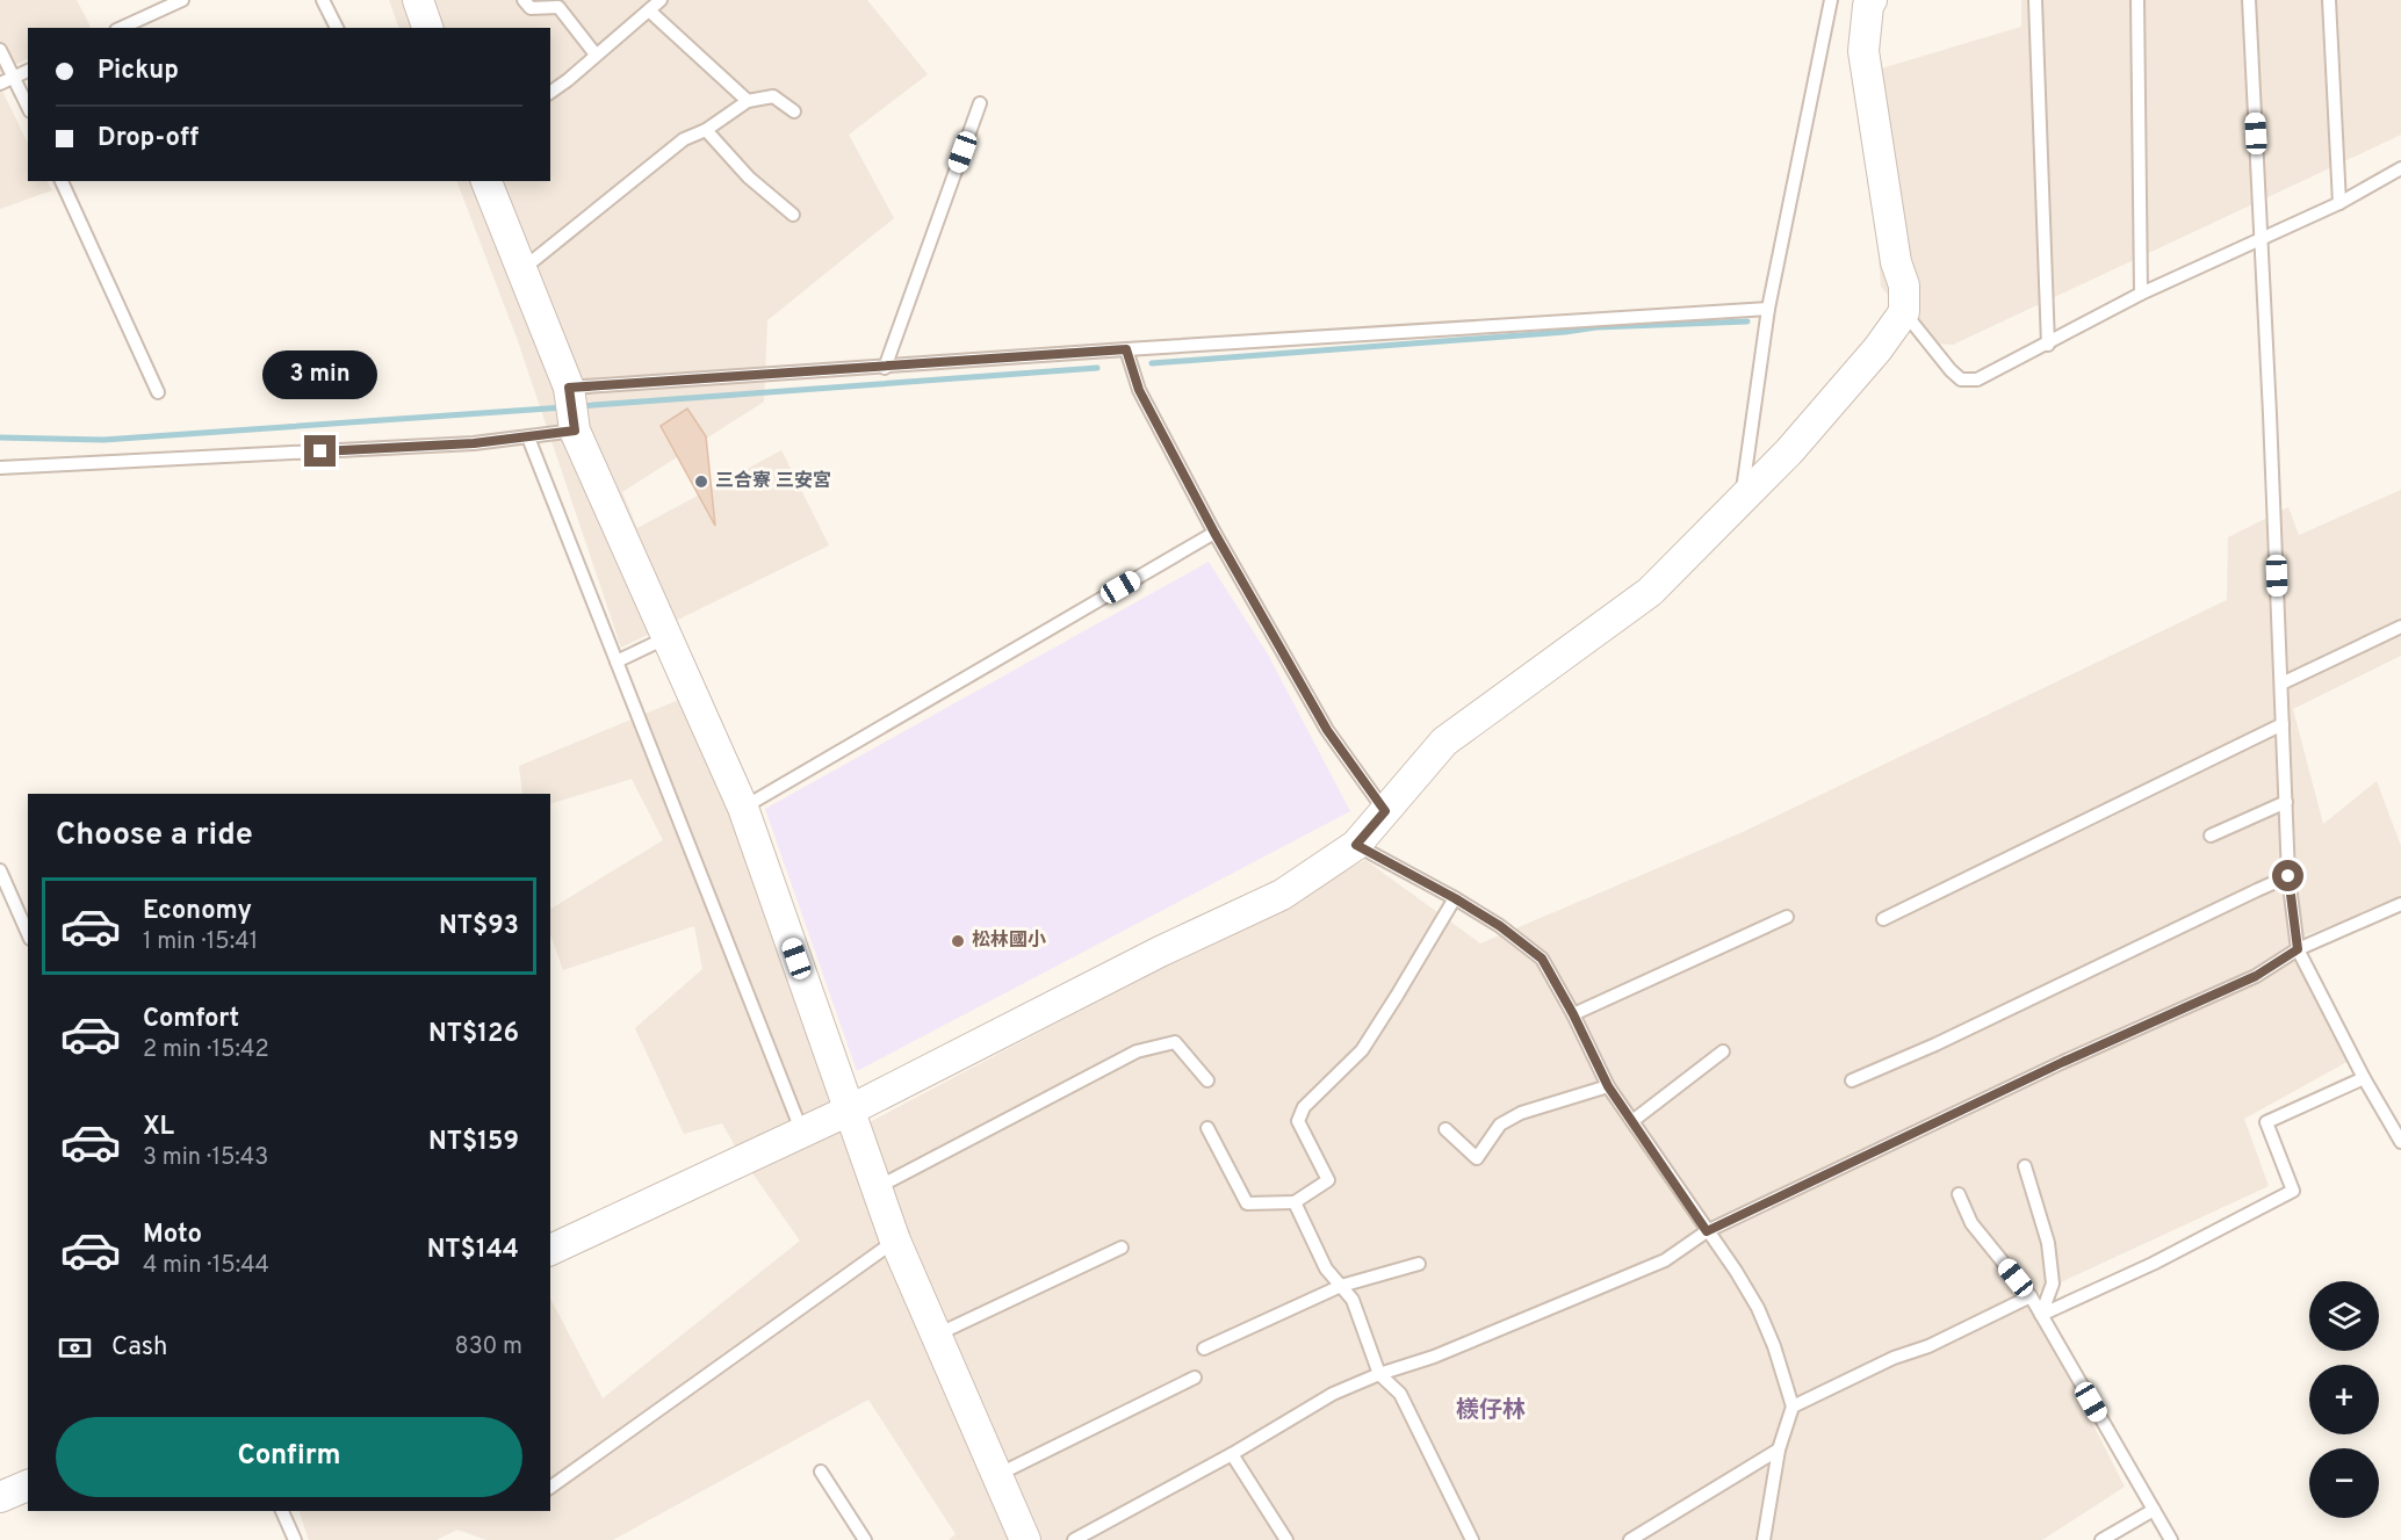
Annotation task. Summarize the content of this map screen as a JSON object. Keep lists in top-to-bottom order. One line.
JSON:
{"districts":["檨仔林"],"places":["三合寮 三安宮","松林國小"],"page":{"banner":["Pickup","Drop-off"],"bubble":"3 min","heading":"Choose a ride","list":[{"name":"Economy","note":"1 min · 15:41","value":"NT$93"},{"name":"Comfort","note":"2 min · 15:42","value":"NT$126"},{"name":"XL","note":"3 min · 15:43","value":"NT$159"},{"name":"Moto","note":"4 min · 15:44","value":"NT$144"}],"map_buttons":["+","−"],"pay":["Cash","830 m"],"buttons":"Confirm"}}
